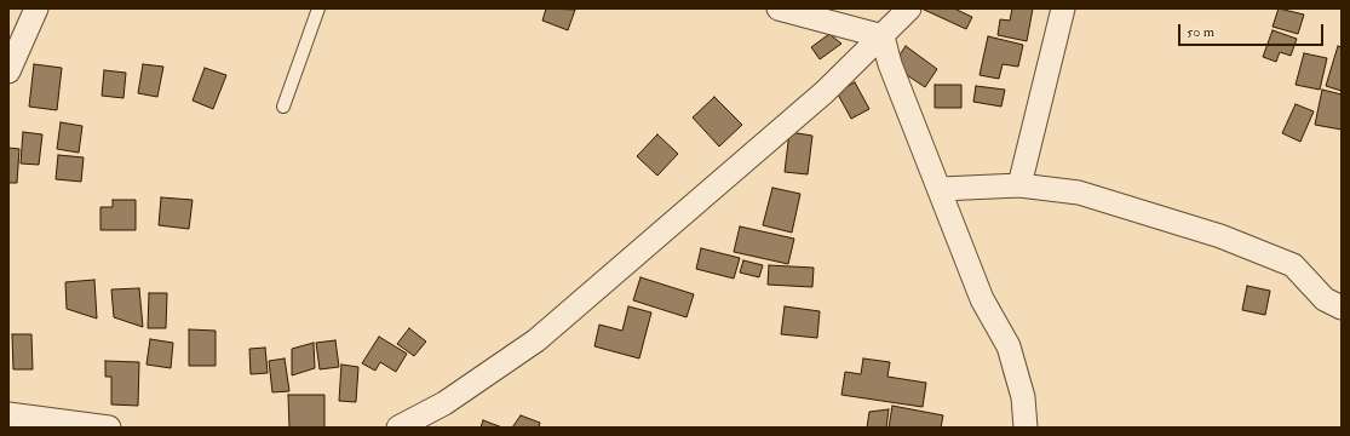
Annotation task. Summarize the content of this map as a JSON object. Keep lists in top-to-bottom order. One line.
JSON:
{"scale_bar":"50 m"}
